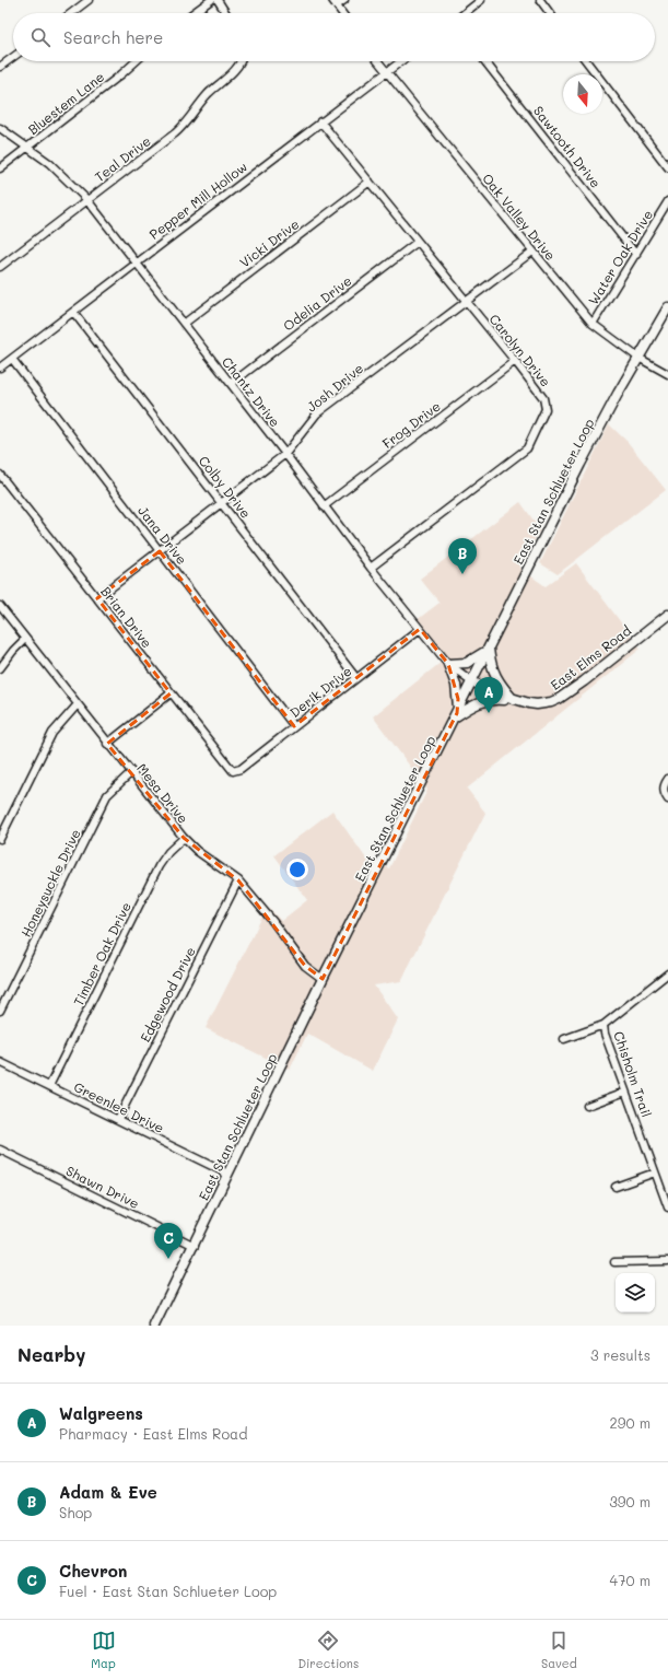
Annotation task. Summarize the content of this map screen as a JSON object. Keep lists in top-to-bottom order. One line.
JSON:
{"streets":{"main road":["East Stan Schlueter Loop","East Elms Road"],"street":["Bluestem Lane","Sawtooth Drive","Teal Drive","Pepper Mill Hollow","Oak Valley Drive","Vicki Drive","Water Oak Drive","Odelia Drive","Carolyn Drive","Josh Drive","Chantz Drive","Frog Drive","Colby Drive","Jana Drive","Brian Drive","Derik Drive","Mesa Drive","Honeysuckle Drive","Timber Oak Drive","Edgewood Drive","Chisholm Trail","Greenlee Drive","Shawn Drive"]},"crossings":[["Bluestem Lane","Chantz Drive"],["Sawtooth Drive","Water Oak Drive"],["Teal Drive","Chantz Drive"],["Pepper Mill Hollow","Oak Valley Drive"],["Pepper Mill Hollow","Carolyn Drive"],["Pepper Mill Hollow","Chantz Drive"],["Pepper Mill Hollow","Colby Drive"],["Pepper Mill Hollow","Jana Drive"],["Oak Valley Drive","Water Oak Drive"],["Oak Valley Drive","Josh Drive"],["Oak Valley Drive","East Stan Schlueter Loop"],["Vicki Drive","Carolyn Drive"],["Vicki Drive","Chantz Drive"],["Odelia Drive","Carolyn Drive"],["Odelia Drive","Chantz Drive"],["Carolyn Drive","Josh Drive"],["Carolyn Drive","Chantz Drive"],["Carolyn Drive","Frog Drive"],["Josh Drive","Chantz Drive"],["Josh Drive","Colby Drive"],["Josh Drive","Jana Drive"],["Josh Drive","Brian Drive"],["Chantz Drive","Frog Drive"],["Chantz Drive","East Stan Schlueter Loop"],["Chantz Drive","East Elms Road"],["Chantz Drive","Derik Drive"],["Colby Drive","Derik Drive"],["East Stan Schlueter Loop","East Elms Road"],["East Stan Schlueter Loop","Mesa Drive"],["East Stan Schlueter Loop","Greenlee Drive"],["East Stan Schlueter Loop","Shawn Drive"],["Jana Drive","Derik Drive"],["Brian Drive","Derik Drive"],["Mesa Drive","Honeysuckle Drive"],["Mesa Drive","Timber Oak Drive"],["Mesa Drive","Edgewood Drive"],["Timber Oak Drive","Greenlee Drive"],["Edgewood Drive","Greenlee Drive"]],"north":"bottom","page":{"search":"Search here","pins":["B","A","C"],"heading":["Nearby","3 results"],"list":[{"mark":"A","name":"Walgreens","note":"Pharmacy · East Elms Road","value":"290 m"},{"mark":"B","name":"Adam & Eve","note":"Shop","value":"390 m"},{"mark":"C","name":"Chevron","note":"Fuel · East Stan Schlueter Loop","value":"470 m"}],"nav":["Map","Directions","Saved"]}}
